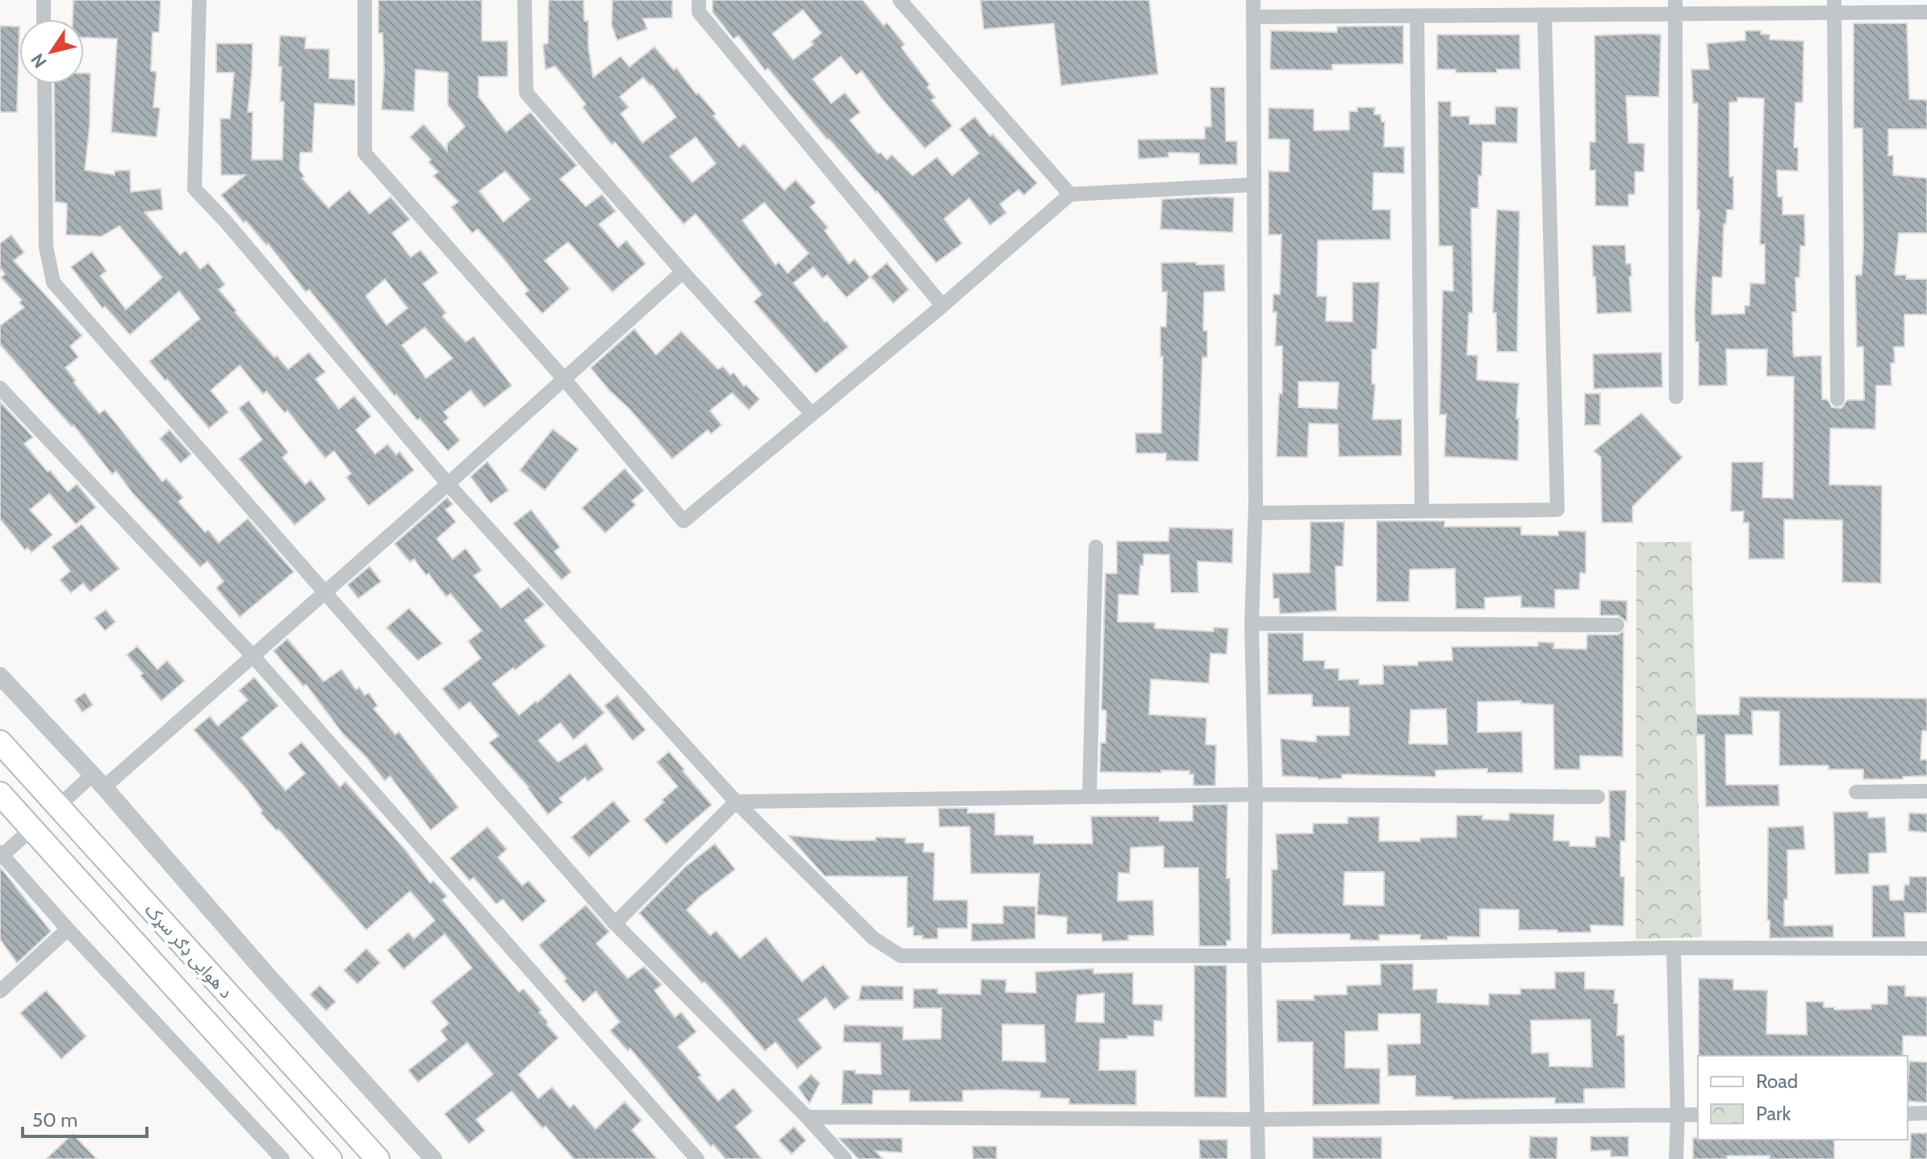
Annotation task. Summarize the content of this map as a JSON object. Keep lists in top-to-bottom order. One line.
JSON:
{"streets":{"main road":["د هوایی ډګر سړک"]},"legend":["Road","Park"],"scale_bar":"50 m","north":"bottom left"}
